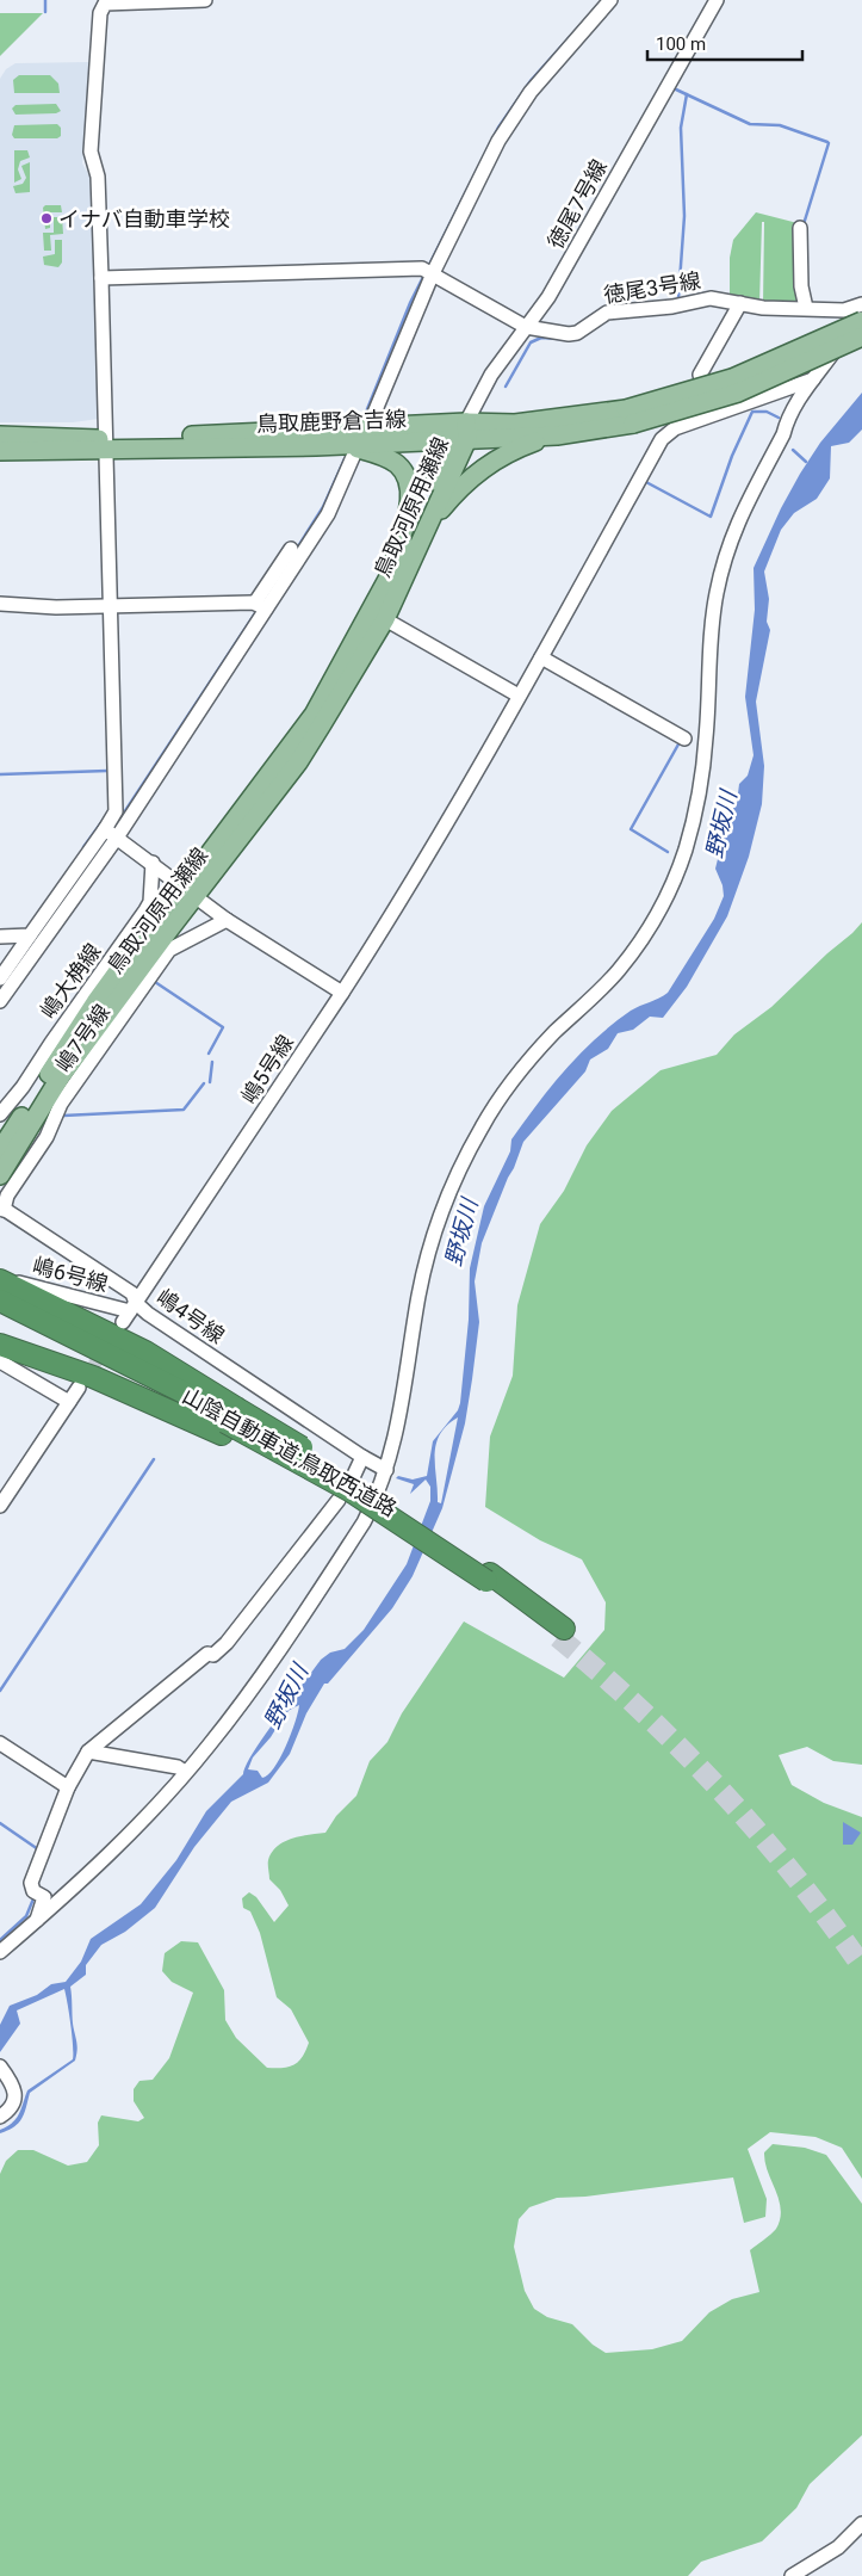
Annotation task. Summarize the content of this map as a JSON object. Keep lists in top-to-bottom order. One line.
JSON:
{"streets":{"highway":["山陰自動車道;鳥取西道路"],"main road":["鳥取鹿野倉吉線","鳥取河原用瀬線"],"street":["徳尾7号線","徳尾3号線","嶋大桷線","嶋7号線","嶋5号線","嶋6号線","嶋4号線"]},"crossings":[["徳尾7号線","徳尾3号線"],["徳尾7号線","鳥取鹿野倉吉線"],["徳尾7号線","鳥取河原用瀬線"],["鳥取鹿野倉吉線","鳥取河原用瀬線"],["嶋7号線","嶋4号線"],["嶋5号線","嶋6号線"],["嶋5号線","嶋4号線"],["嶋6号線","嶋4号線"]],"water":["野坂川"],"places":["イナバ自動車学校"],"scale_bar":"100 m"}
